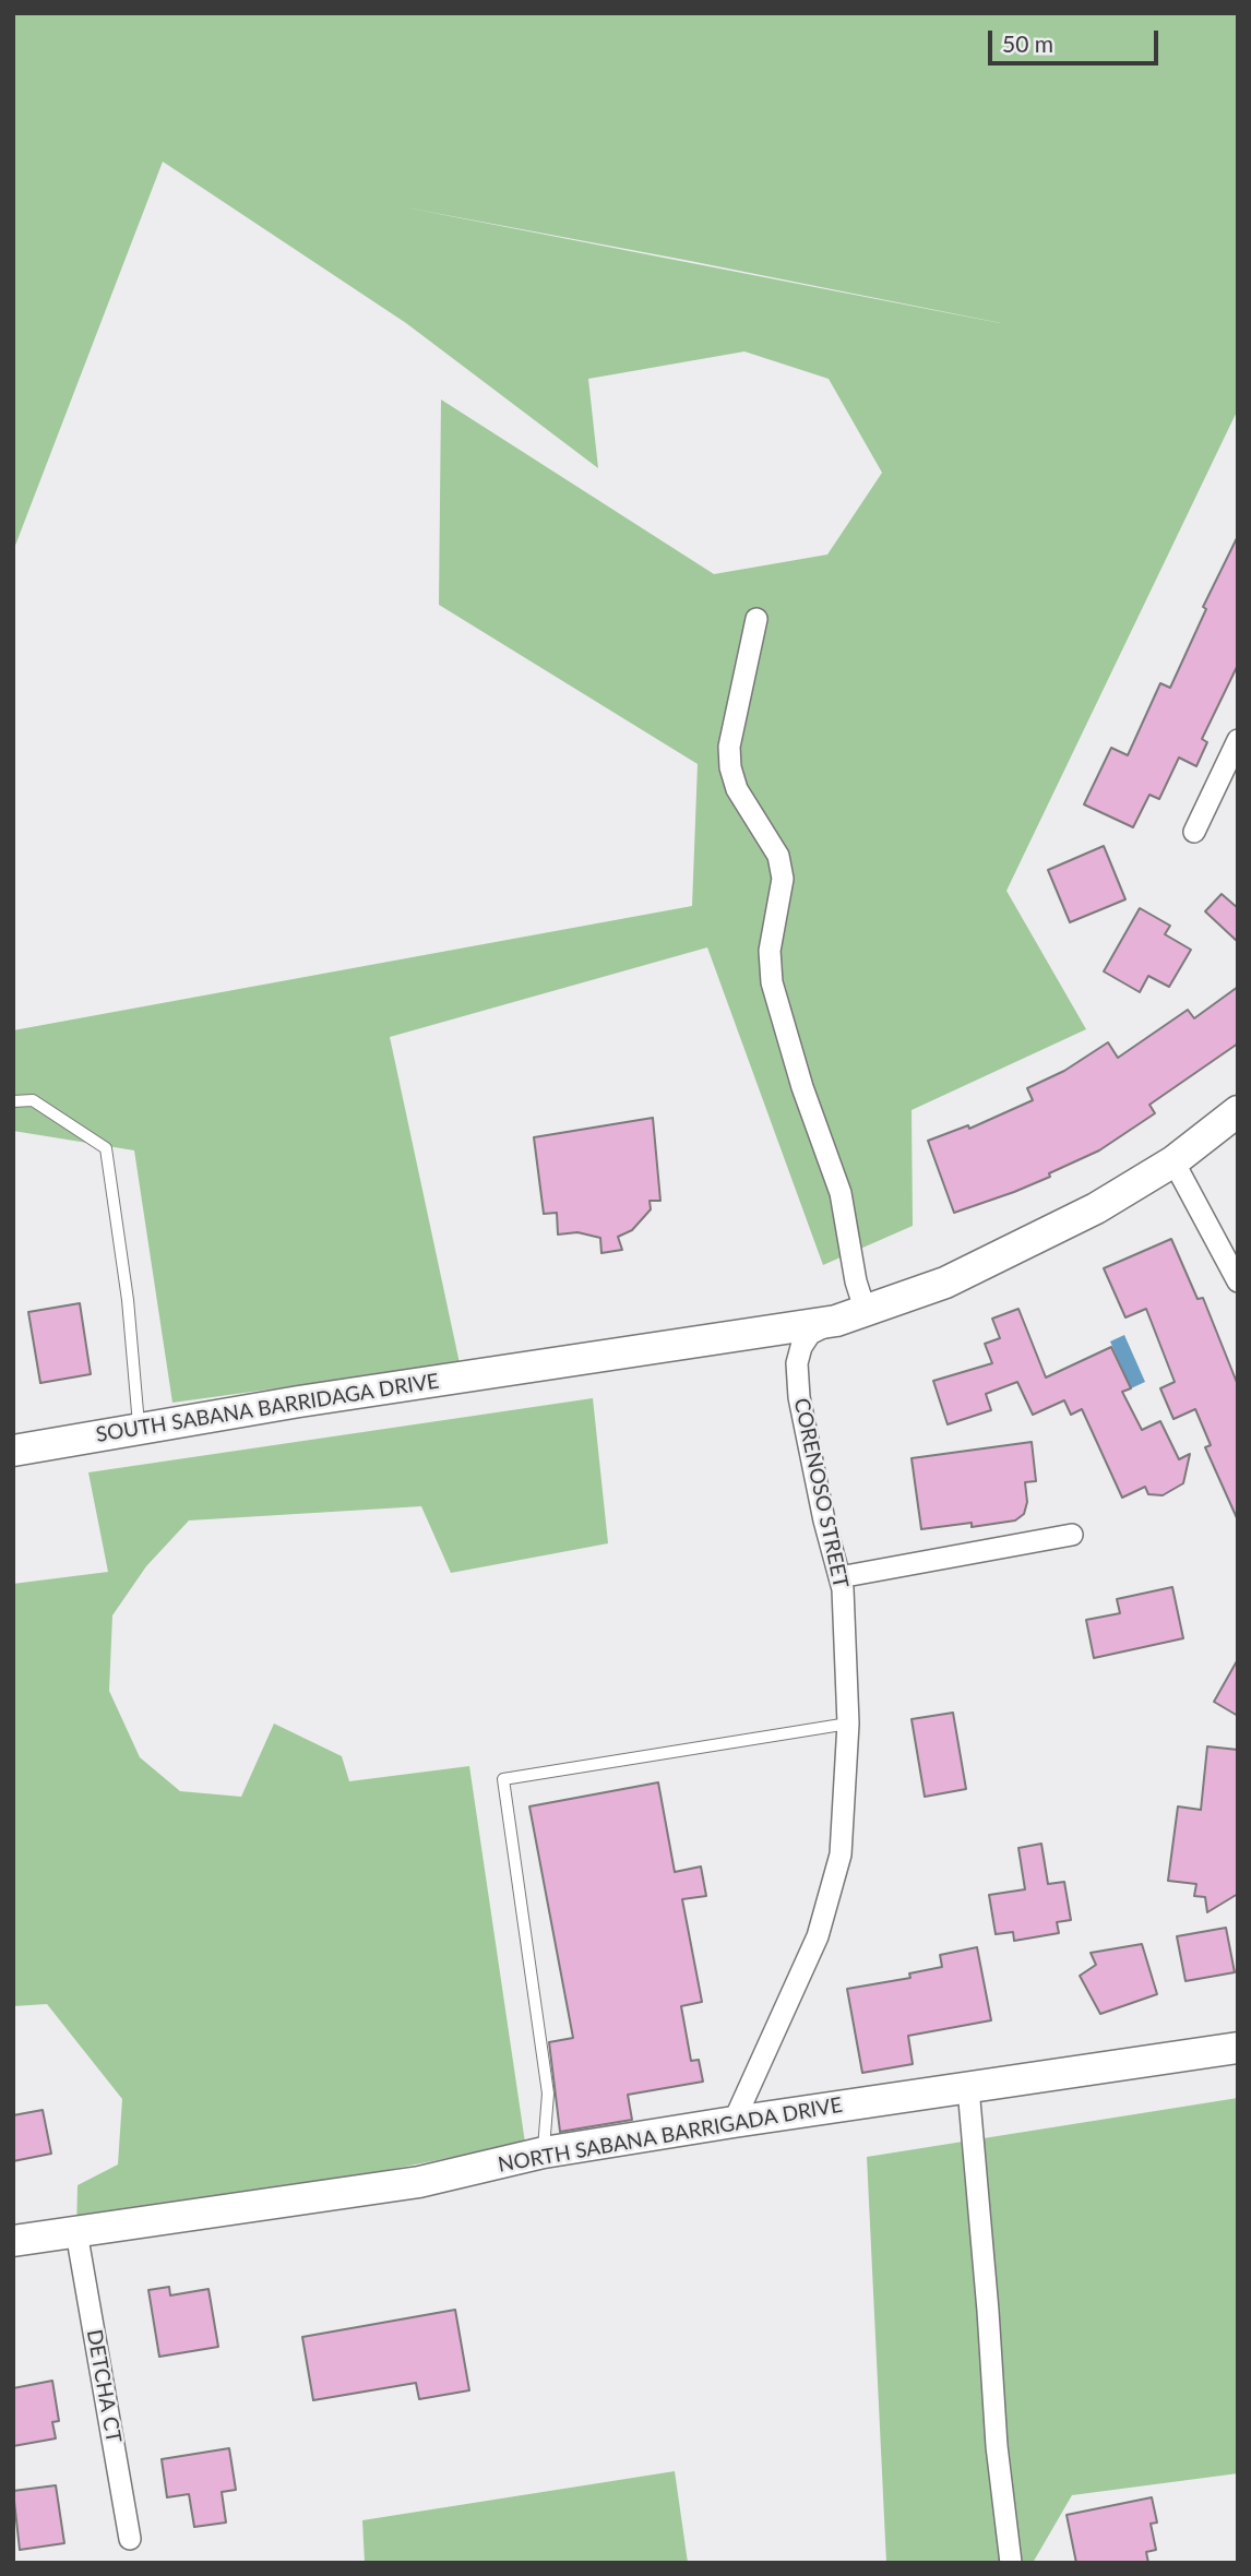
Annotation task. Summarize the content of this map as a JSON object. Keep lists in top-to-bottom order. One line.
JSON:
{"streets":{"main road":["SOUTH SABANA BARRIDAGA DRIVE","NORTH SABANA BARRIGADA DRIVE"],"street":["CORENOSO STREET","DETCHA CT"]},"crossings":[["SOUTH SABANA BARRIDAGA DRIVE","CORENOSO STREET"],["CORENOSO STREET","NORTH SABANA BARRIGADA DRIVE"],["NORTH SABANA BARRIGADA DRIVE","DETCHA CT"]],"scale_bar":"50 m"}
